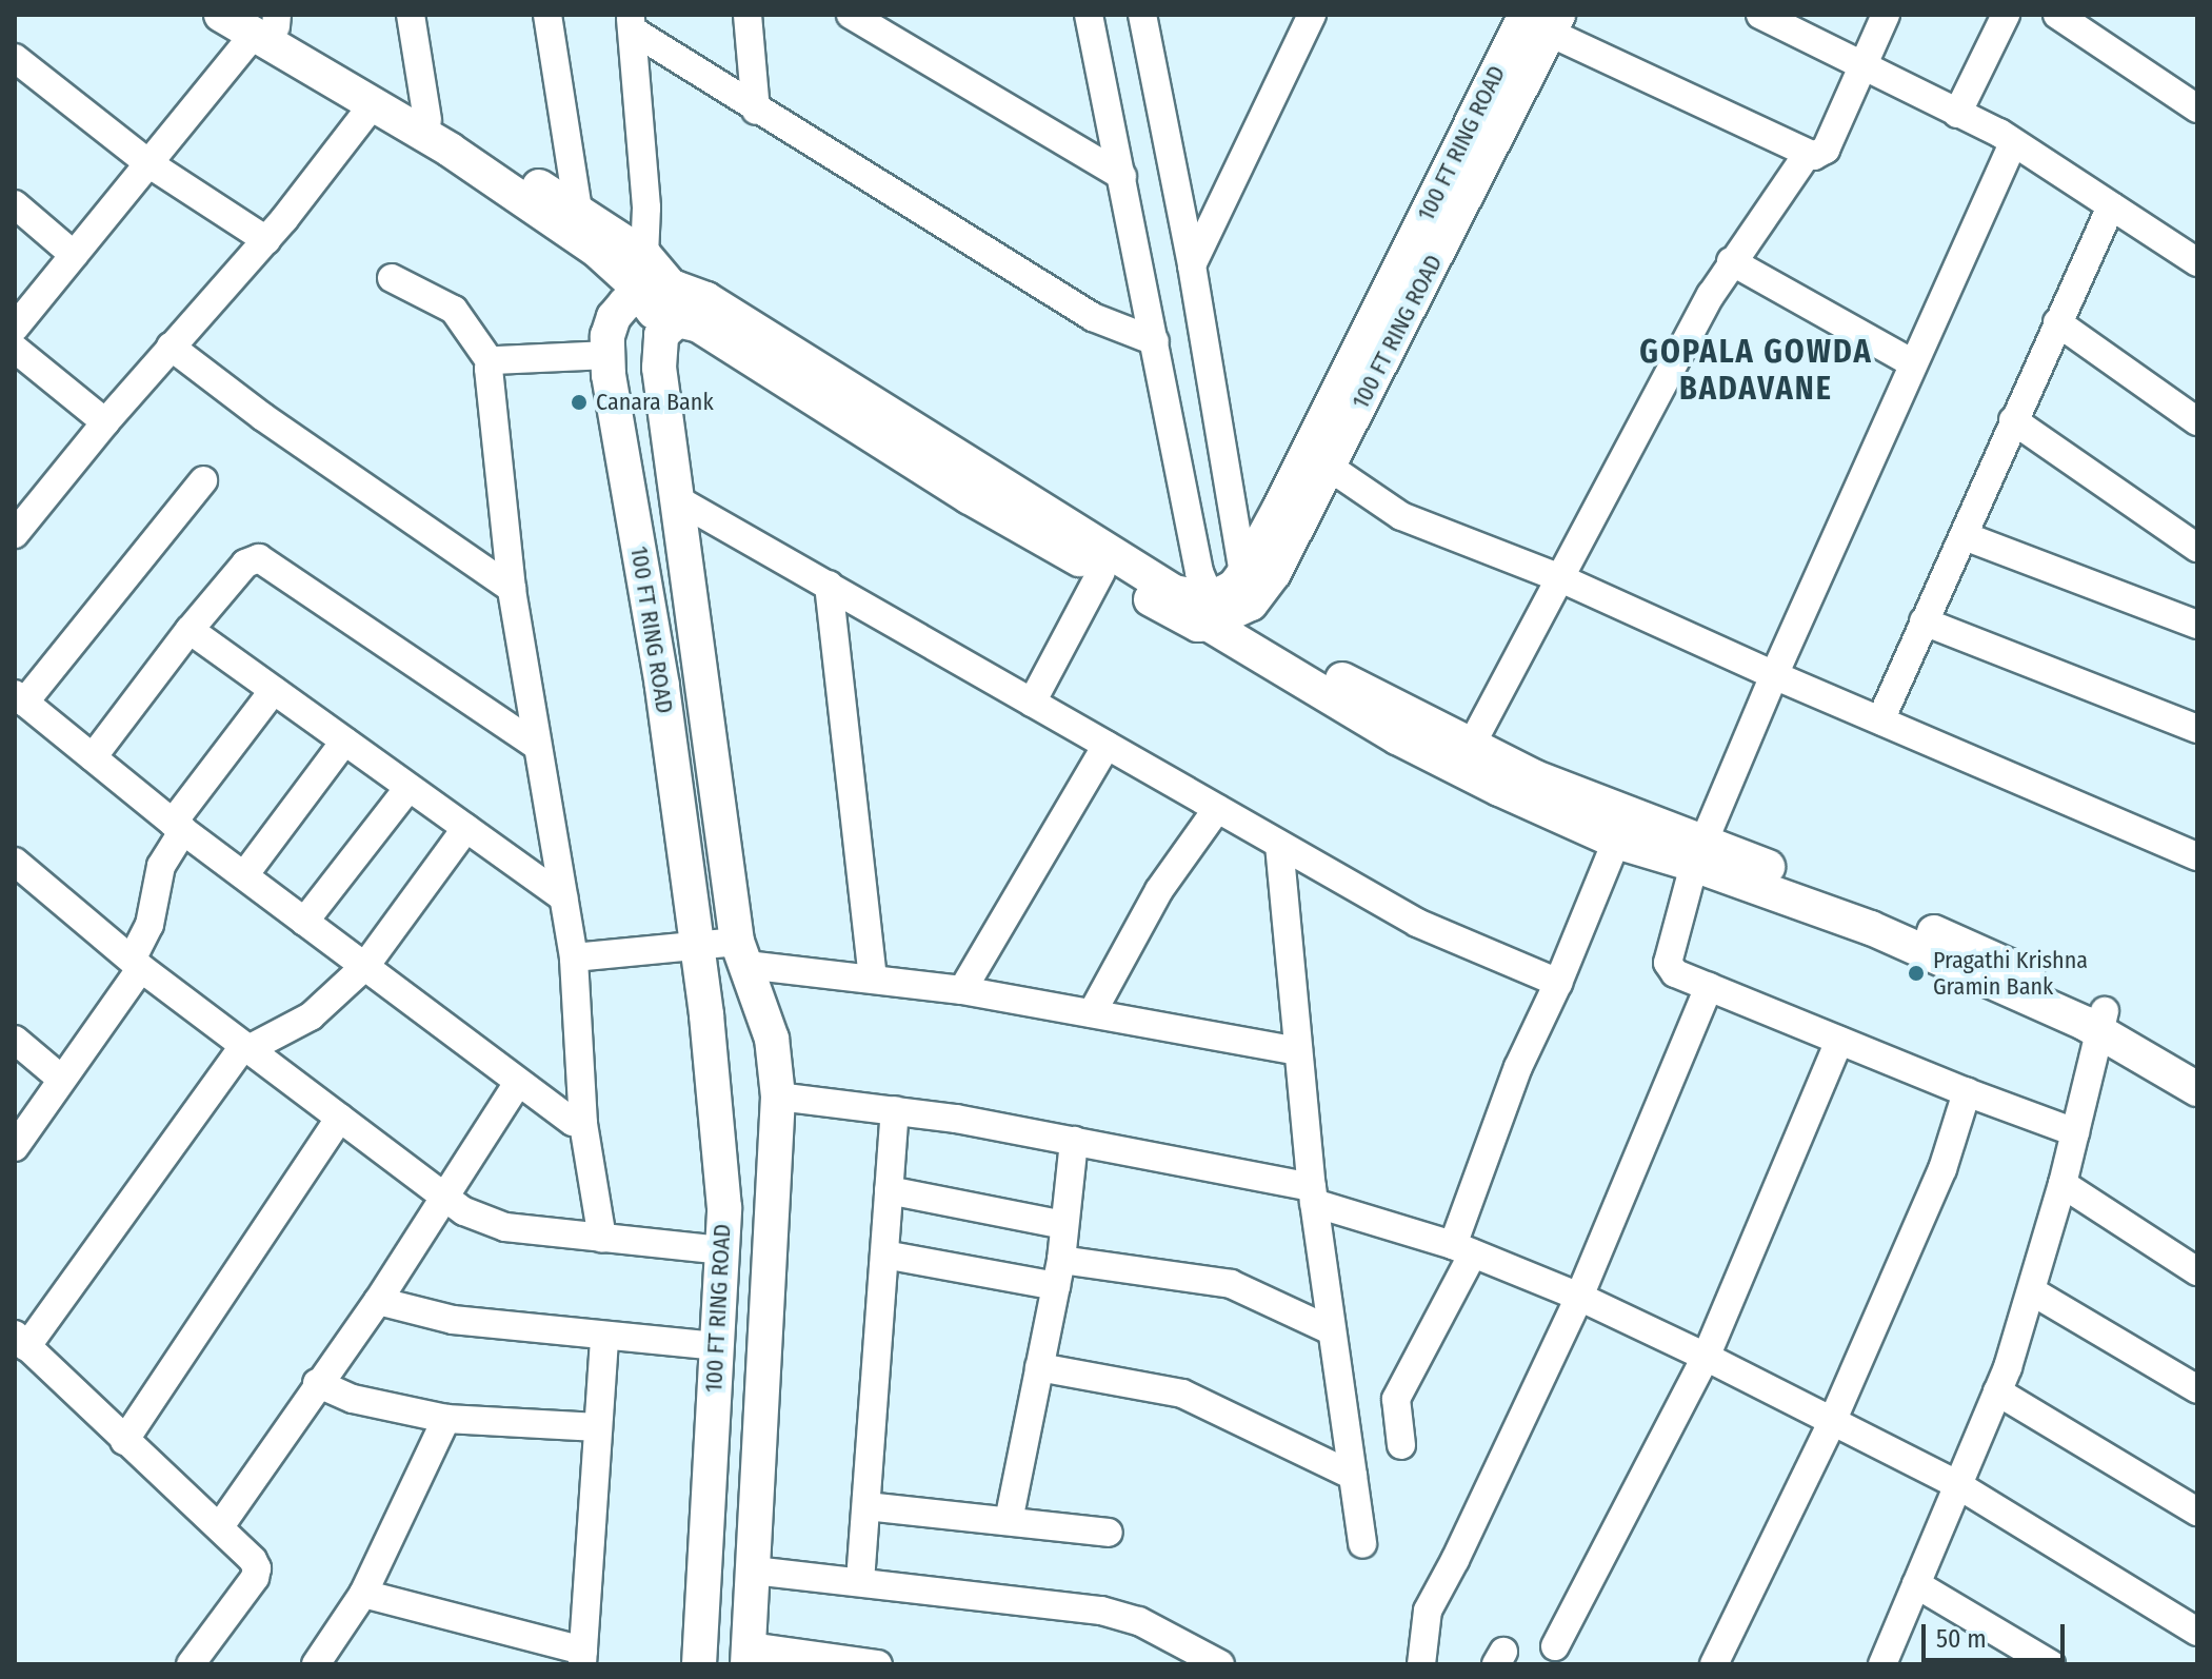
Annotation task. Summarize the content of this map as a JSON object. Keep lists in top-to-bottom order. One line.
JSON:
{"streets":{"main road":["100 FT RING ROAD"]},"districts":["GOPALA GOWDA BADAVANE"],"places":["Canara Bank","Pragathi Krishna Gramin Bank"],"scale_bar":"50 m"}
